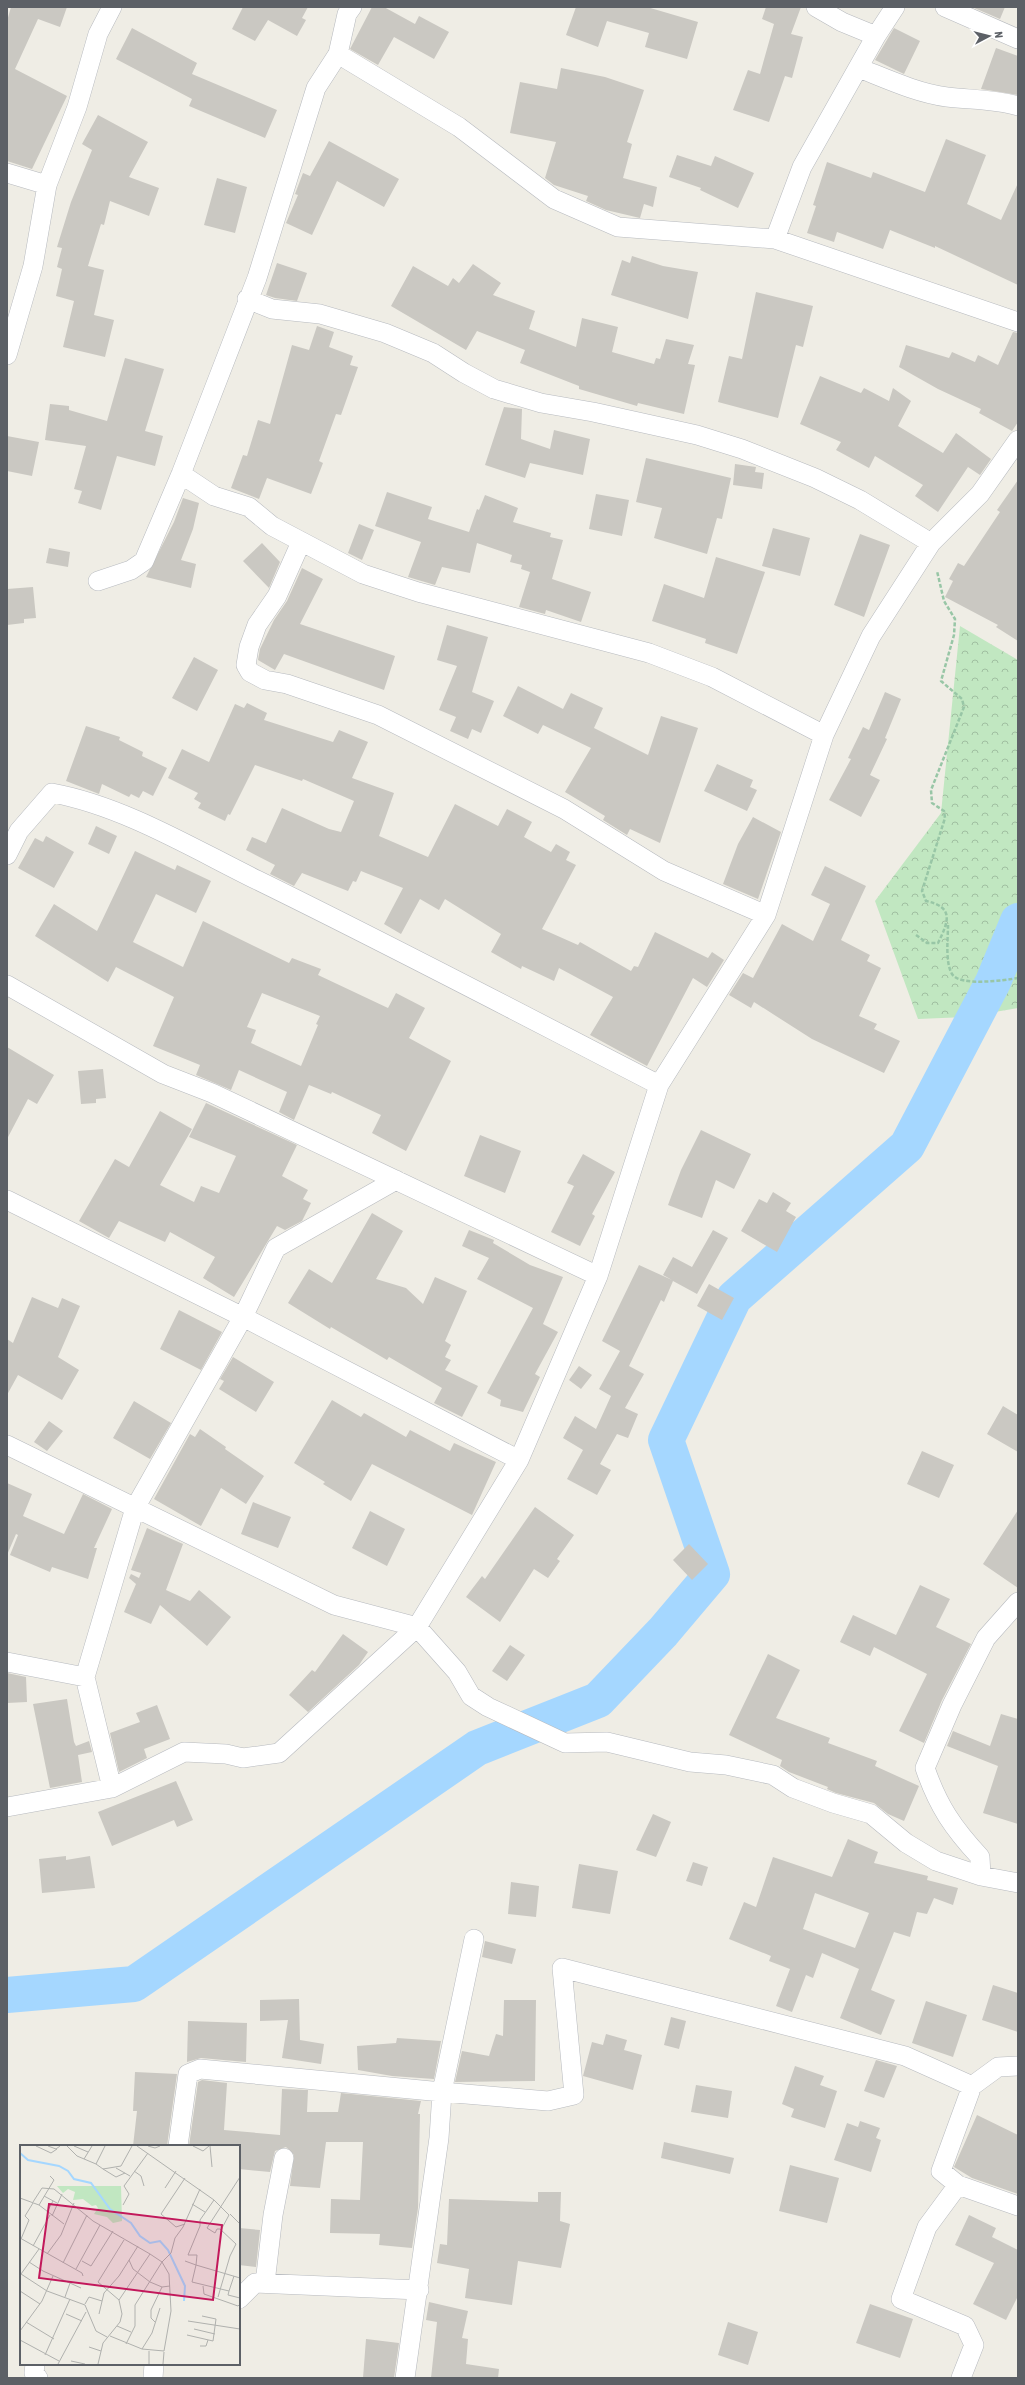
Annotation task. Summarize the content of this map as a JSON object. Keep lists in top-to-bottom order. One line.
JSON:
{"north":"right"}
